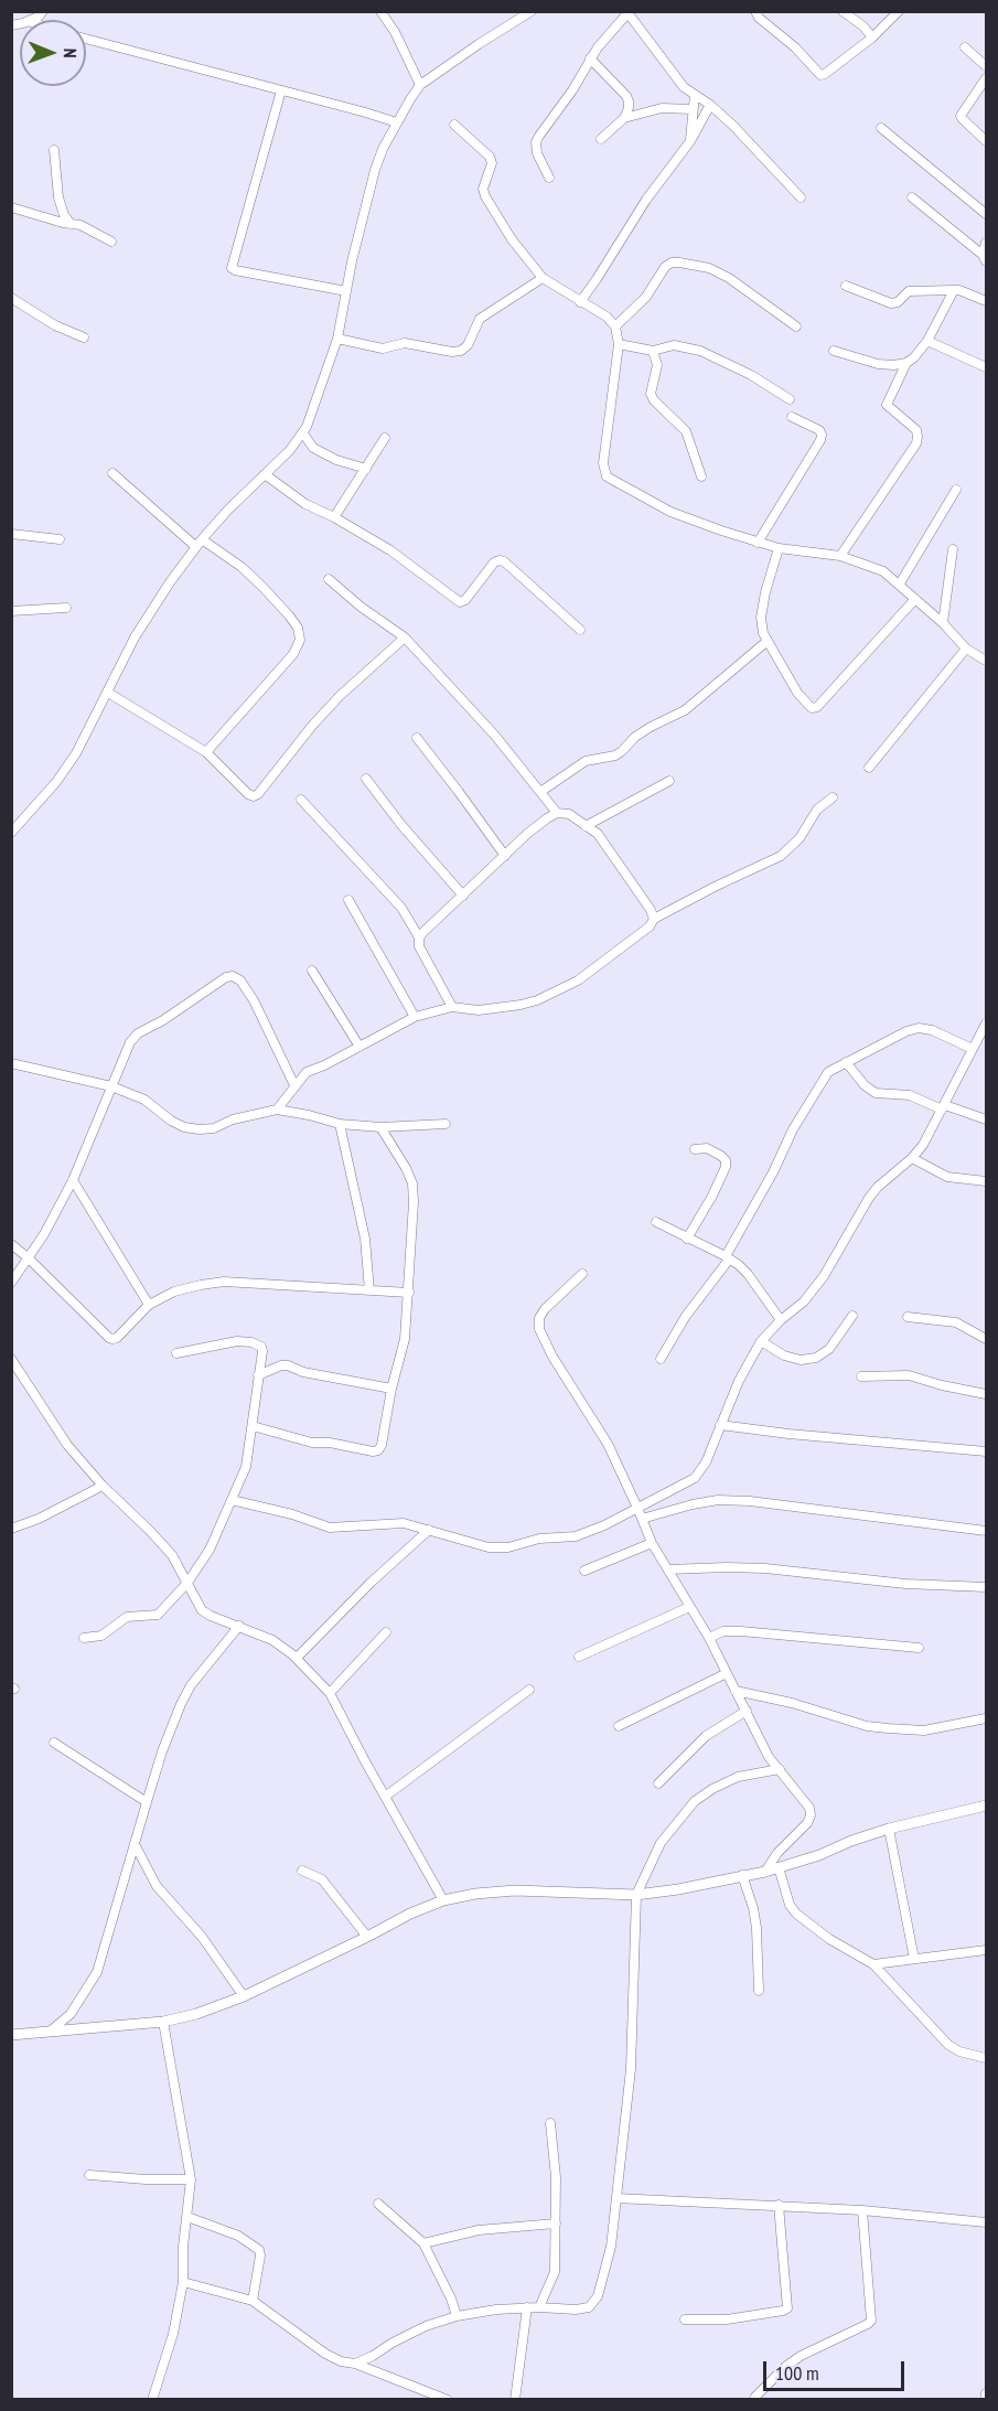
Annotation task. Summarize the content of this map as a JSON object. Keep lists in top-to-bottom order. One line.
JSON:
{"scale_bar":"100 m","north":"right"}
